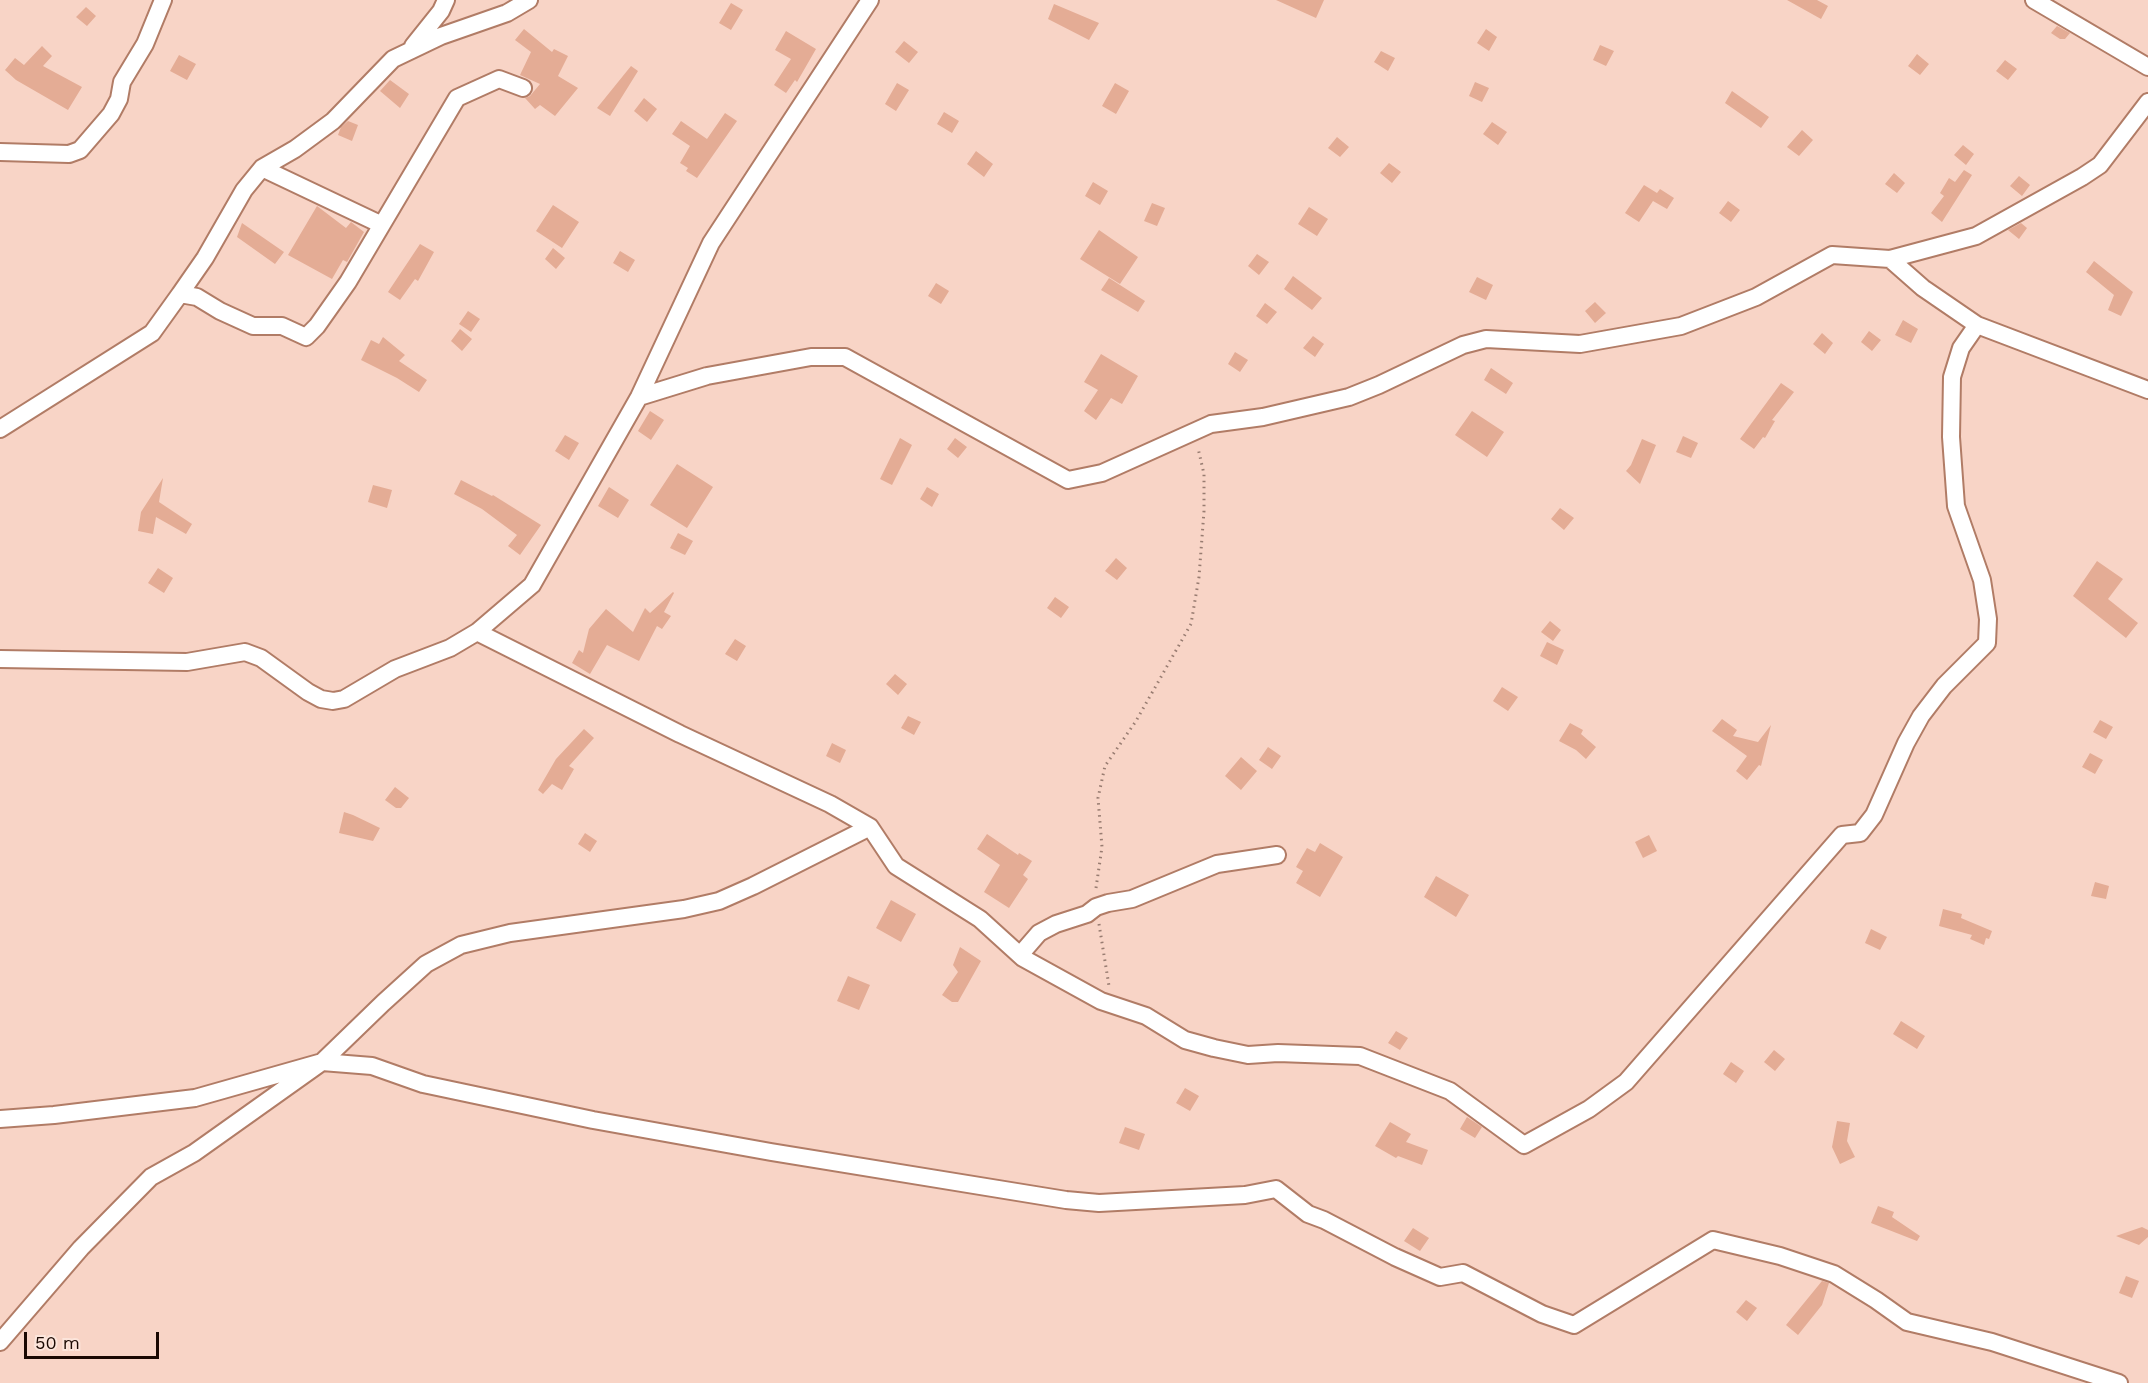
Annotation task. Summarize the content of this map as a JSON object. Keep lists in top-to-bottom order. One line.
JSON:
{"scale_bar":"50 m"}
